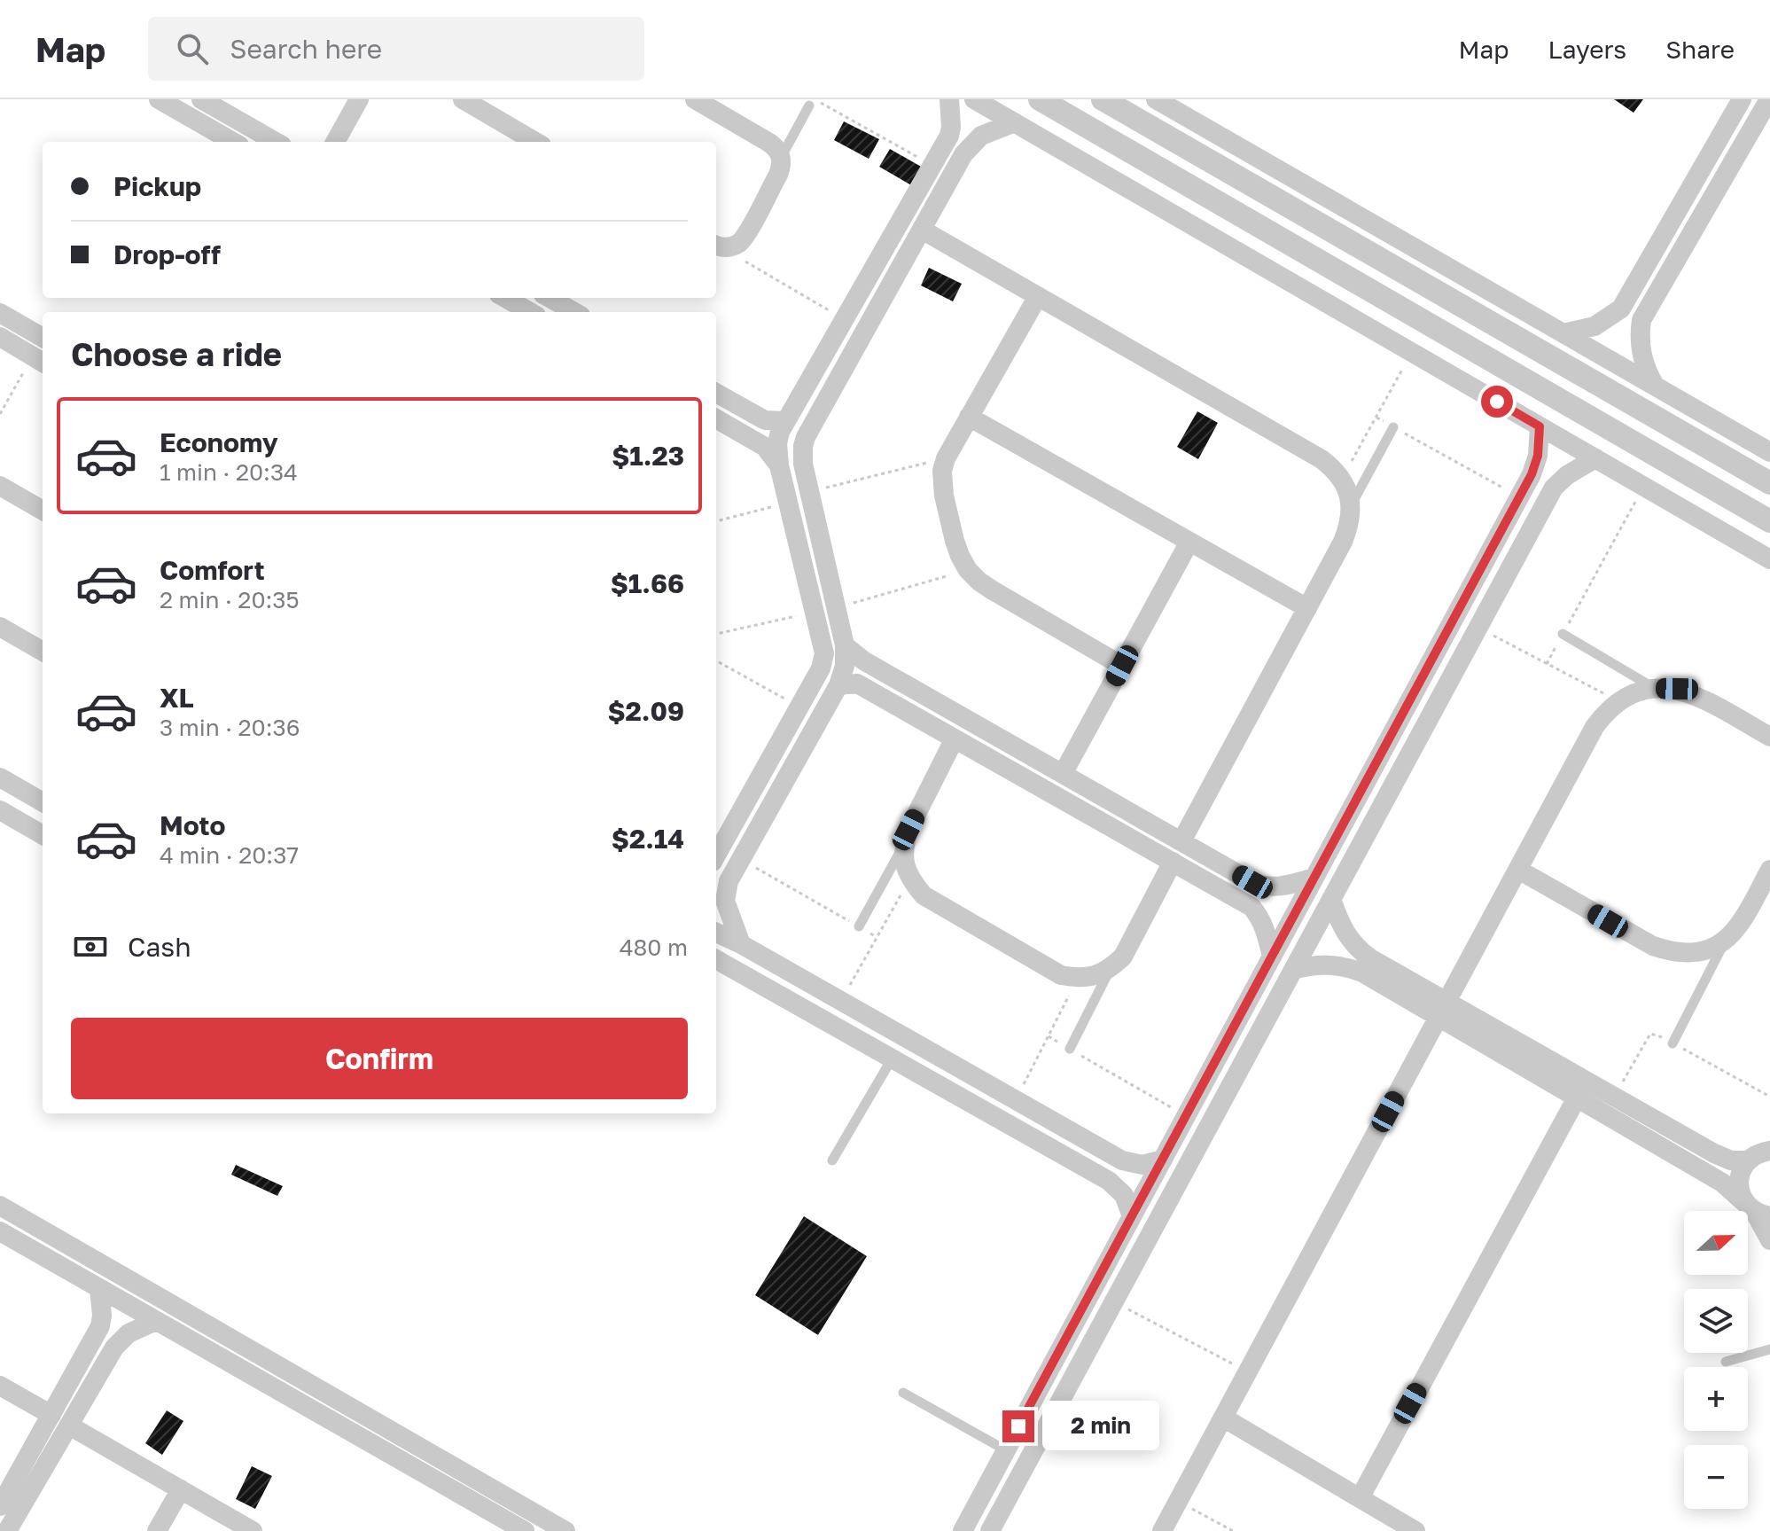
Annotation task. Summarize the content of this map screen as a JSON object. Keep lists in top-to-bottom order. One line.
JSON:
{"north":"right","page":{"header":"Map","search":"Search here","nav":["Map","Layers","Share"],"banner":["Pickup","Drop-off"],"heading":"Choose a ride","list":[{"name":"Economy","note":"1 min · 20:34","value":"$1.23"},{"name":"Comfort","note":"2 min · 20:35","value":"$1.66"},{"name":"XL","note":"3 min · 20:36","value":"$2.09"},{"name":"Moto","note":"4 min · 20:37","value":"$2.14"}],"pay":["Cash","480 m"],"buttons":"Confirm","map_buttons":["+","−"],"bubble":"2 min"}}
